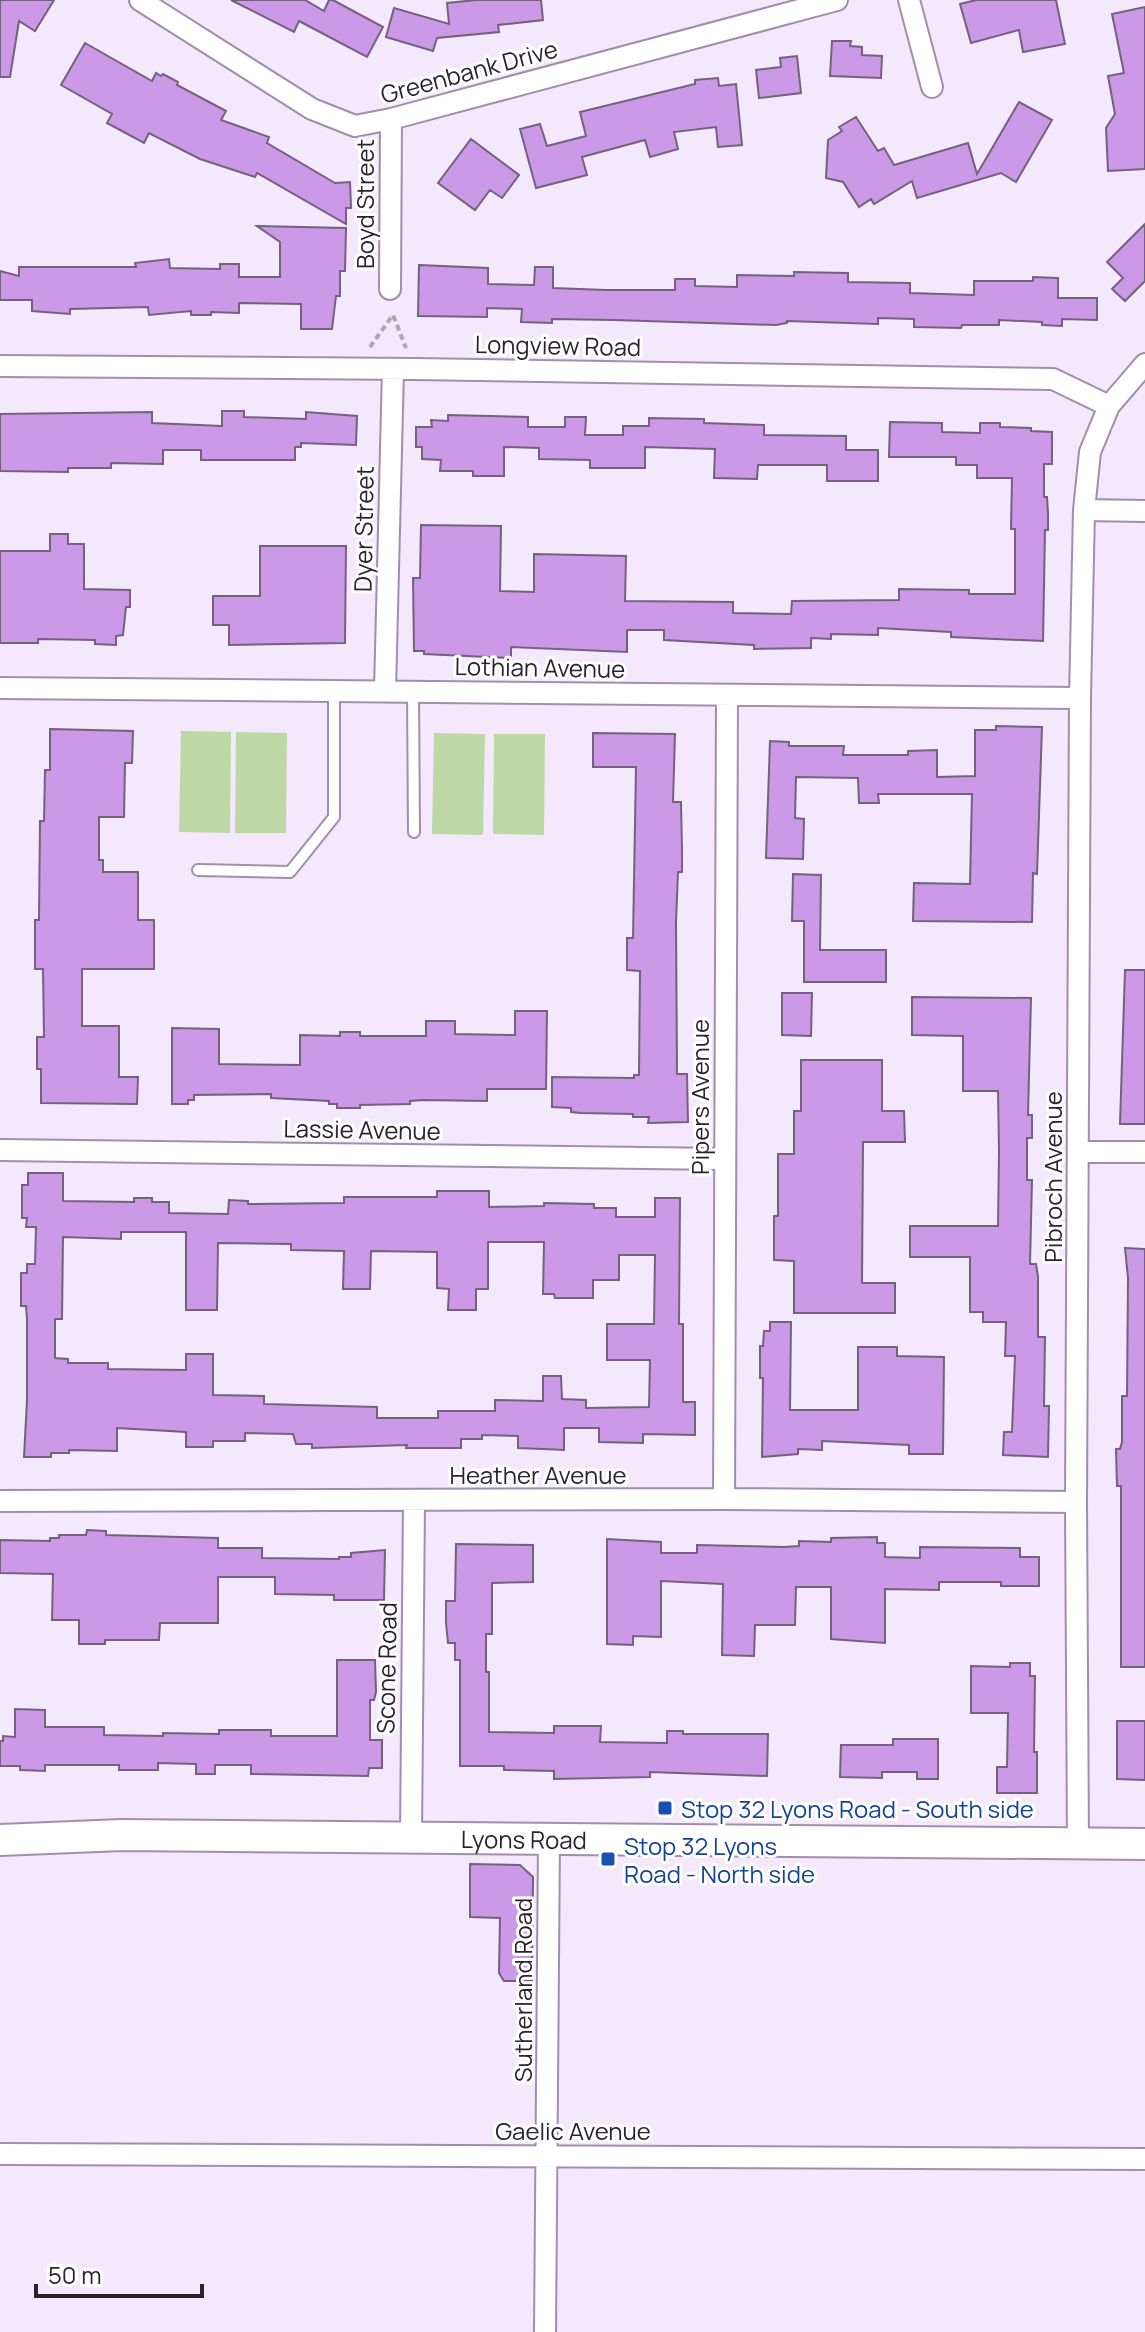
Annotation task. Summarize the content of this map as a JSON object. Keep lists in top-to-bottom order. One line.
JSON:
{"streets":{"street":["Greenbank Drive","Boyd Street","Longview Road","Dyer Street","Lothian Avenue","Pipers Avenue","Lassie Avenue","Pibroch Avenue","Heather Avenue","Scone Road","Lyons Road","Sutherland Road","Gaelic Avenue"]},"crossings":[["Greenbank Drive","Boyd Street"],["Longview Road","Dyer Street"],["Longview Road","Pibroch Avenue"],["Dyer Street","Lothian Avenue"],["Lothian Avenue","Pipers Avenue"],["Lothian Avenue","Pibroch Avenue"],["Pipers Avenue","Lassie Avenue"],["Pipers Avenue","Heather Avenue"],["Pibroch Avenue","Heather Avenue"],["Pibroch Avenue","Lyons Road"],["Heather Avenue","Scone Road"],["Scone Road","Lyons Road"],["Lyons Road","Sutherland Road"],["Sutherland Road","Gaelic Avenue"]],"places":{"transit":["Stop 32 Lyons Road - South side","Stop 32 Lyons Road - North side"]},"scale_bar":"50 m"}
